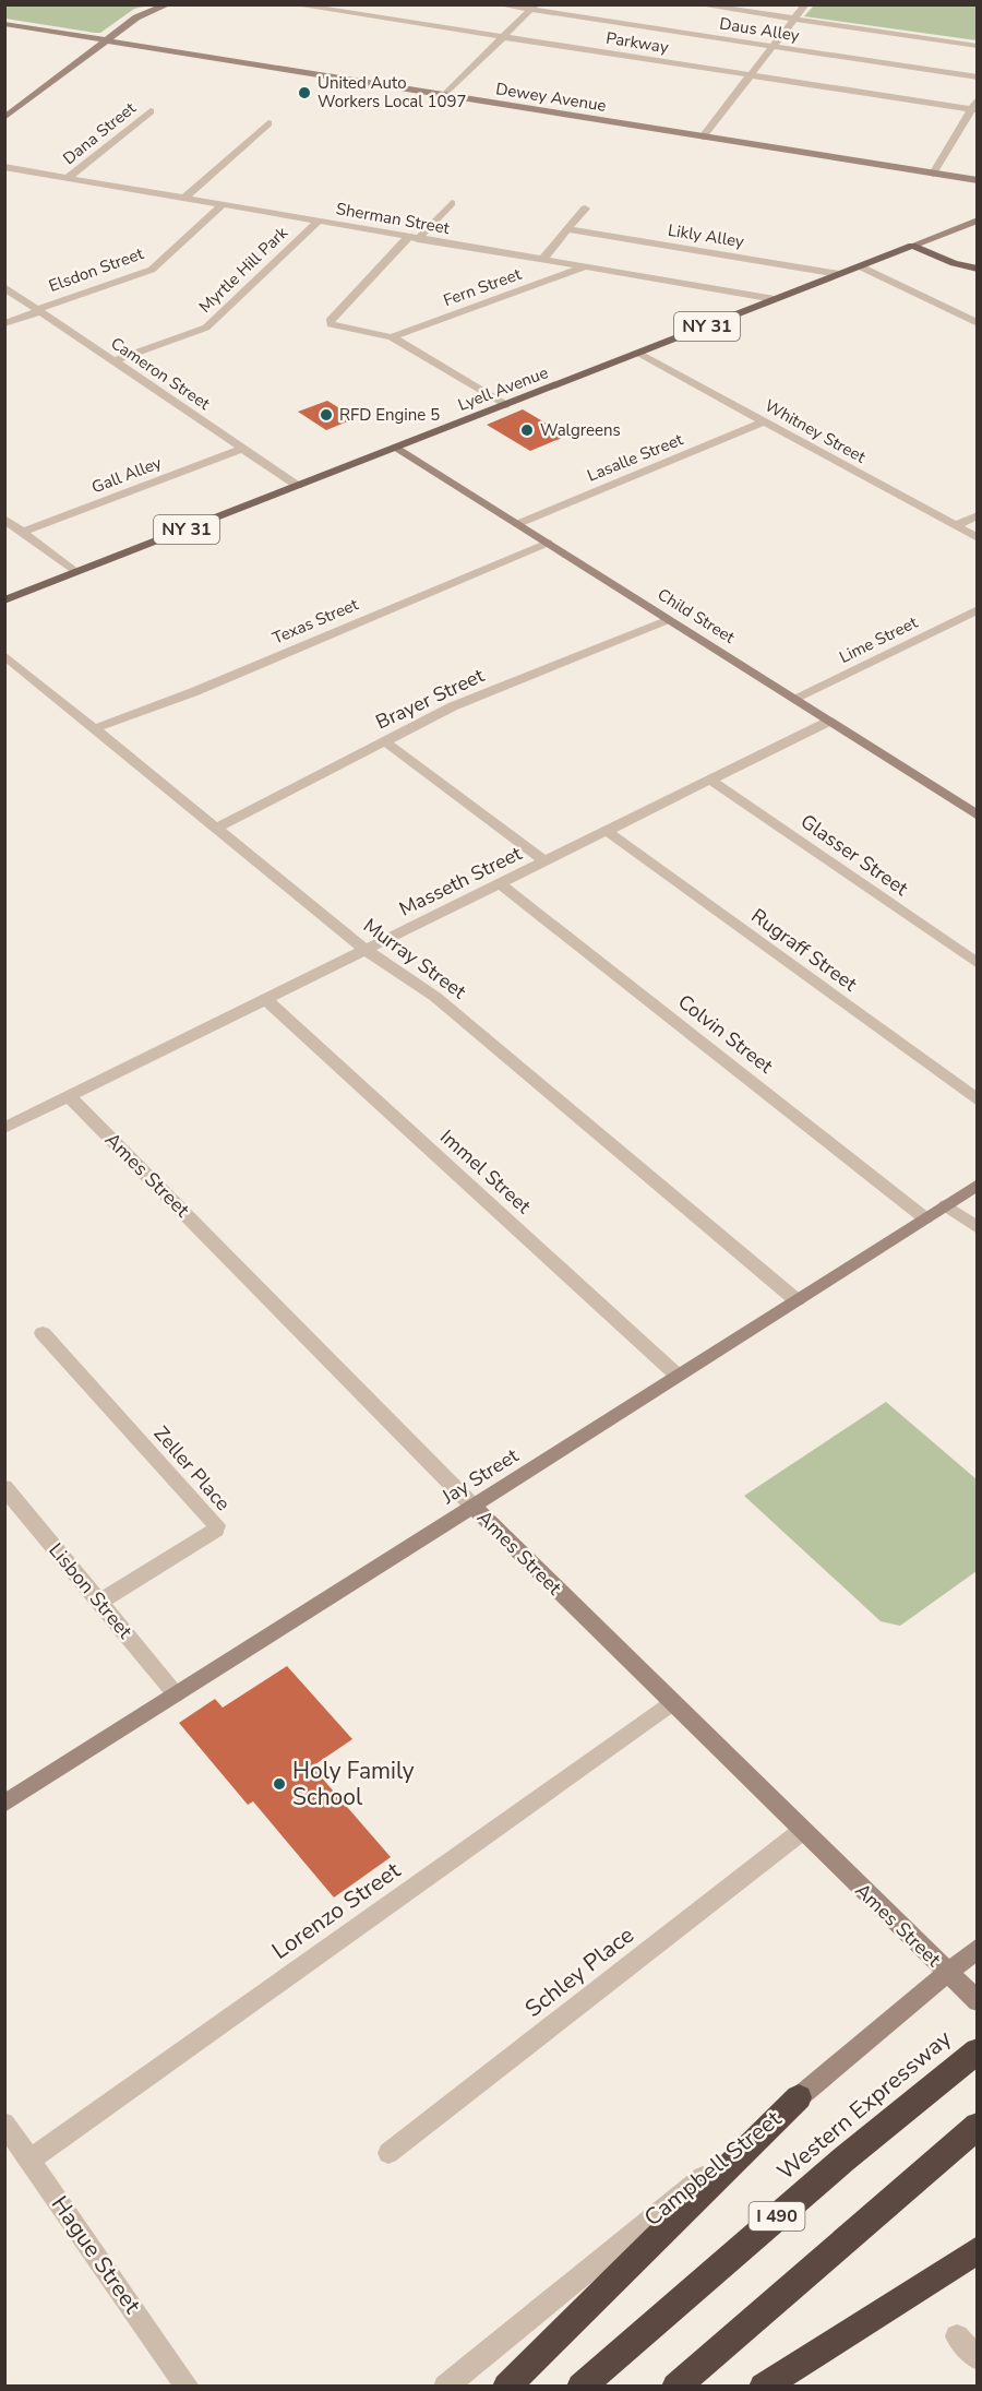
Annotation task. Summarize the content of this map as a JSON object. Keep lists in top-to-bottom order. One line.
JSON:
{"streets":{"highway":["Western Expressway","I 490"],"main road":["NY 31","Lyell Avenue"],"street":["Daus Alley","Parkway","Dewey Avenue","Dana Street","Sherman Street","Likly Alley","Elsdon Street","Myrtle Hill Park","Fern Street","Cameron Street","Whitney Street","Lasalle Street","Gall Alley","Child Street","Texas Street","Lime Street","Brayer Street","Glasser Street","Masseth Street","Rugraff Street","Murray Street","Colvin Street","Immel Street","Ames Street","Zeller Place","Jay Street","Lisbon Street","Lorenzo Street","Schley Place","Campbell Street","Hague Street"]},"crossings":[["Dana Street","Sherman Street"],["Sherman Street","Elsdon Street"],["Sherman Street","Myrtle Hill Park"],["Sherman Street","Fern Street"],["Sherman Street","Lyell Avenue"],["Likly Alley","Lyell Avenue"],["Elsdon Street","Cameron Street"],["Myrtle Hill Park","Cameron Street"],["Cameron Street","Lyell Avenue"],["Cameron Street","Gall Alley"],["Lyell Avenue","Whitney Street"],["Lyell Avenue","Child Street"],["Whitney Street","Lasalle Street"],["Lasalle Street","Child Street"],["Child Street","Texas Street"],["Child Street","Lime Street"],["Child Street","Brayer Street"],["Child Street","Masseth Street"],["Texas Street","Murray Street"],["Brayer Street","Murray Street"],["Glasser Street","Masseth Street"],["Masseth Street","Rugraff Street"],["Masseth Street","Murray Street"],["Masseth Street","Colvin Street"],["Masseth Street","Immel Street"],["Masseth Street","Ames Street"],["Murray Street","Jay Street"],["Colvin Street","Jay Street"],["Immel Street","Jay Street"],["Ames Street","Jay Street"],["Ames Street","Lorenzo Street"],["Ames Street","Schley Place"],["Ames Street","Campbell Street"],["Zeller Place","Lisbon Street"],["Jay Street","Lisbon Street"],["Lorenzo Street","Hague Street"]],"places":["United Auto Workers Local 1097","RFD Engine 5","Walgreens","Holy Family School"]}
